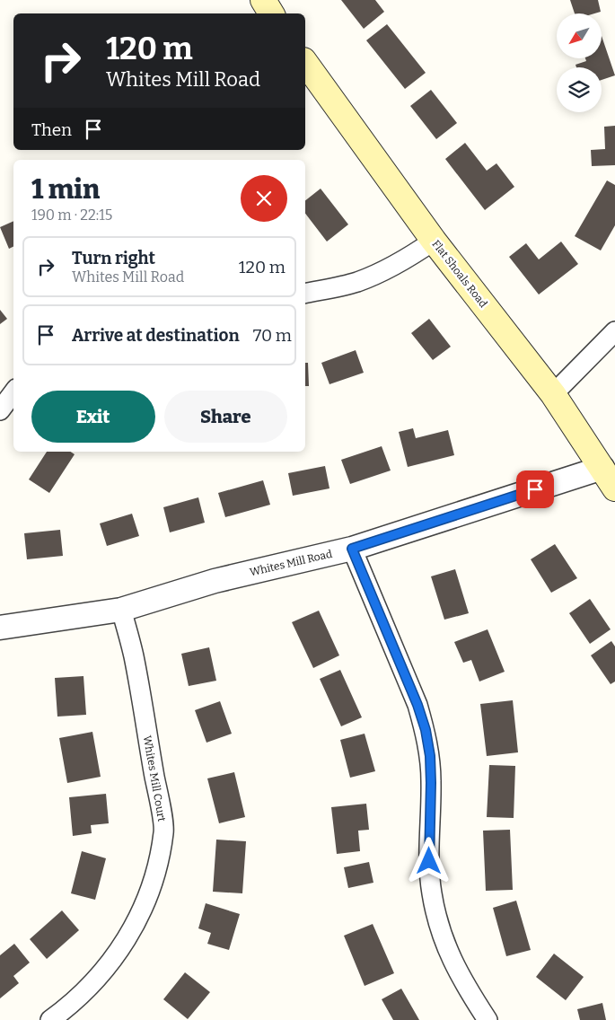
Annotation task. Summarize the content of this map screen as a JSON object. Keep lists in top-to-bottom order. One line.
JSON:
{"streets":{"main road":["Flat Shoals Road"],"street":["Whites Mill Road","Whites Mill Court"]},"crossings":[["Flat Shoals Road","Whites Mill Road"],["Whites Mill Road","Whites Mill Court"]],"north":"bottom left","page":{"turn":["120 m","Whites Mill Road"],"then":"Then","heading":["1 min","190 m · 22:15"],"list":[{"name":"Turn right","note":"Whites Mill Road","value":"120 m"},{"name":"Arrive at destination","value":"70 m"}],"buttons":["Exit","Share"]}}
